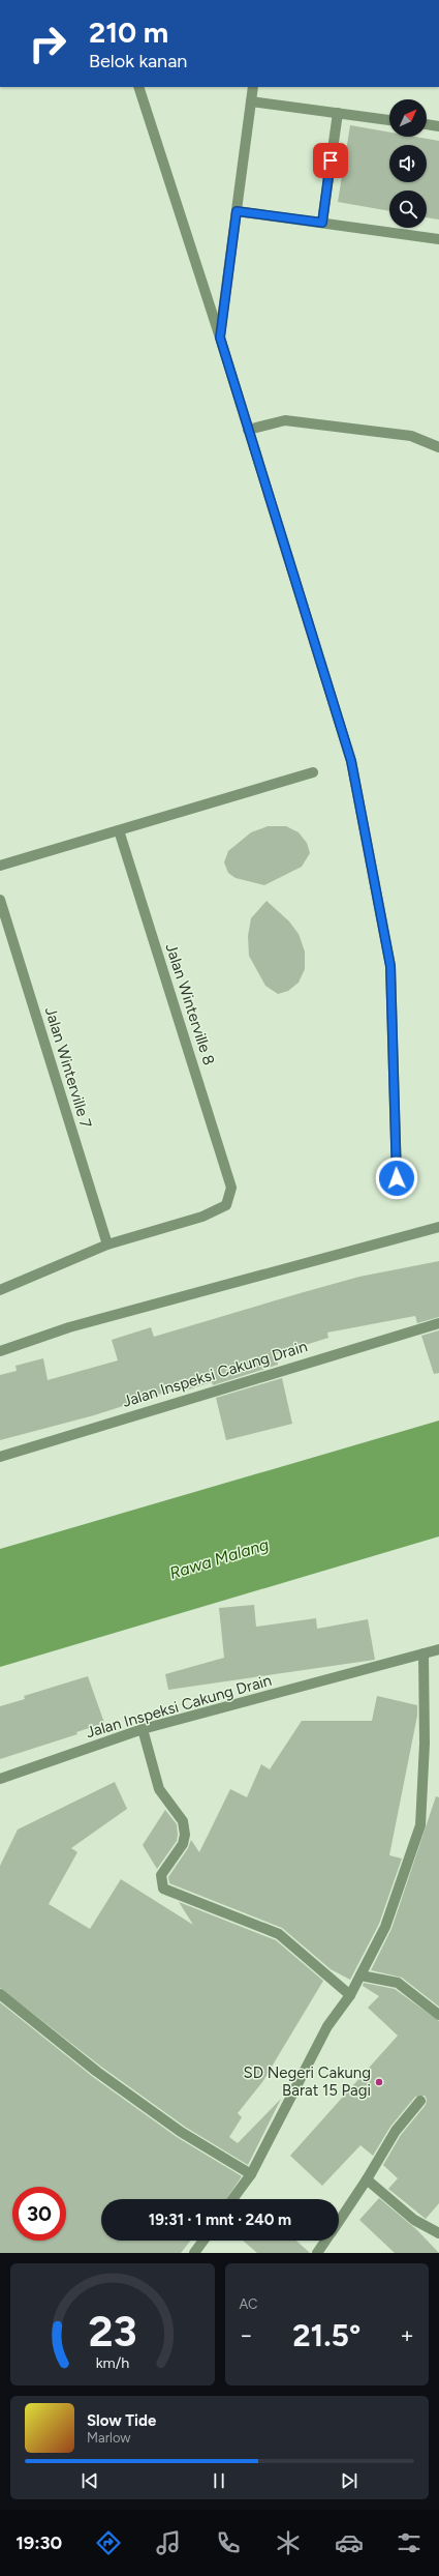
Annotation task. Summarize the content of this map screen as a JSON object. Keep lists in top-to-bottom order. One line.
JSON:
{"streets":{"street":["Jalan Winterville 8","Jalan Winterville 7","Jalan Inspeksi Cakung Drain"]},"crossings":[["Jalan Winterville 8","Jalan Winterville 7"]],"water":["Rawa Malang"],"places":["SD Negeri Cakung Barat 15 Pagi"],"north":"top right","page":{"turn":["210 m","Belok kanan"],"limit":"30","trip":"19:31 · 1 mnt · 240 m","tile":"AC","heat":["−","21.5°","+"],"song":["Slow Tide","Marlow"],"tabs":"19:30","gauge":["23","km/h"]}}
